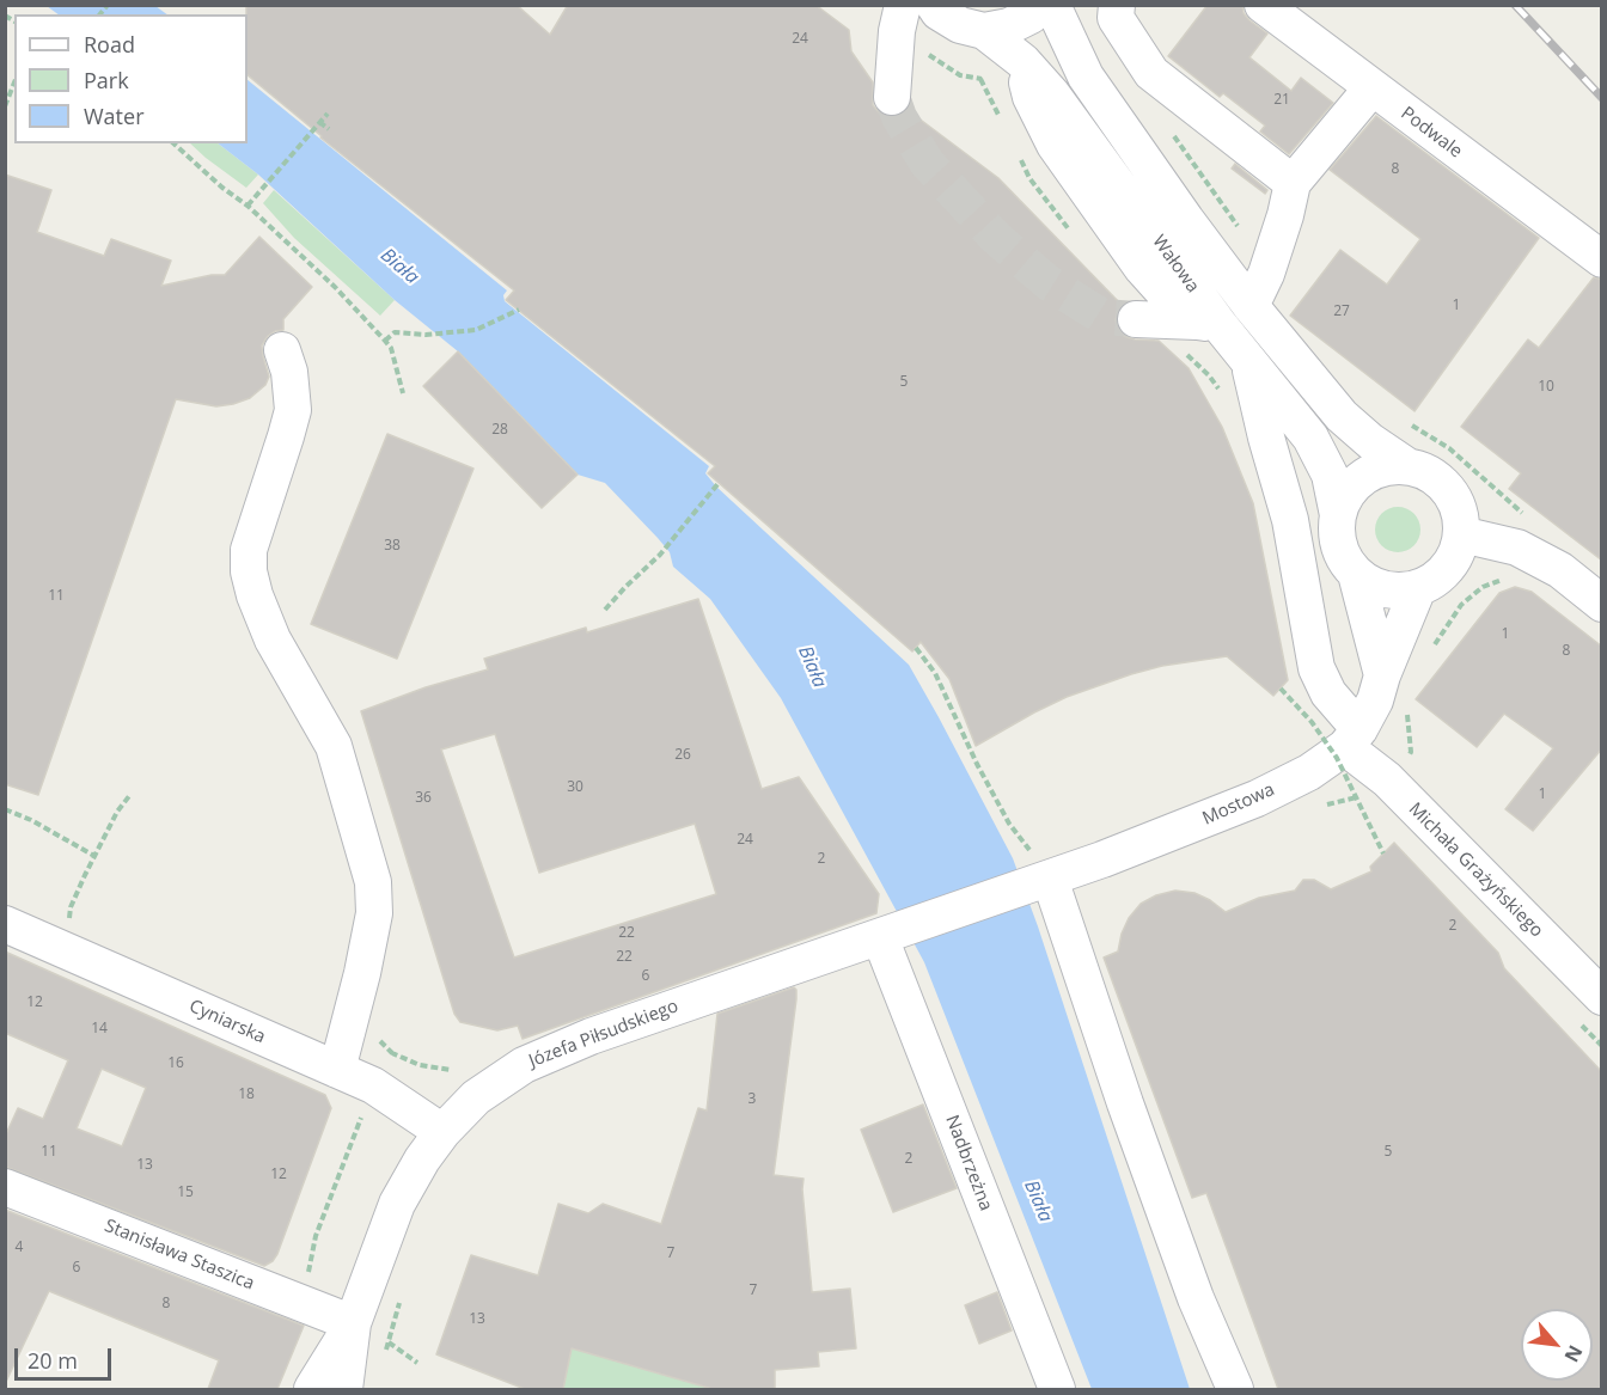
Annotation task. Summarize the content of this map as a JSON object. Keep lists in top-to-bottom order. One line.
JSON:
{"streets":{"street":["Podwale","Wałowa","Mostowa","Michała Grażyńskiego","Cyniarska","Józefa Piłsudskiego","Nadbrzeżna","Stanisława Staszica"]},"crossings":[["Wałowa","Mostowa"],["Wałowa","Michała Grażyńskiego"],["Mostowa","Michała Grażyńskiego"],["Mostowa","Józefa Piłsudskiego"],["Mostowa","Nadbrzeżna"],["Cyniarska","Józefa Piłsudskiego"],["Józefa Piłsudskiego","Nadbrzeżna"],["Józefa Piłsudskiego","Stanisława Staszica"]],"water":["Biała"],"house_numbers":["24","21","8","1","27","5","10","28","38","11","1","8","26","30","1","36","24","2","2","22","22","6","12","14","16","18","3","11","5","2","13","12","15","4","7","6","7","8","13"],"legend":["Road","Park","Water"],"scale_bar":"20 m","north":"bottom right"}
